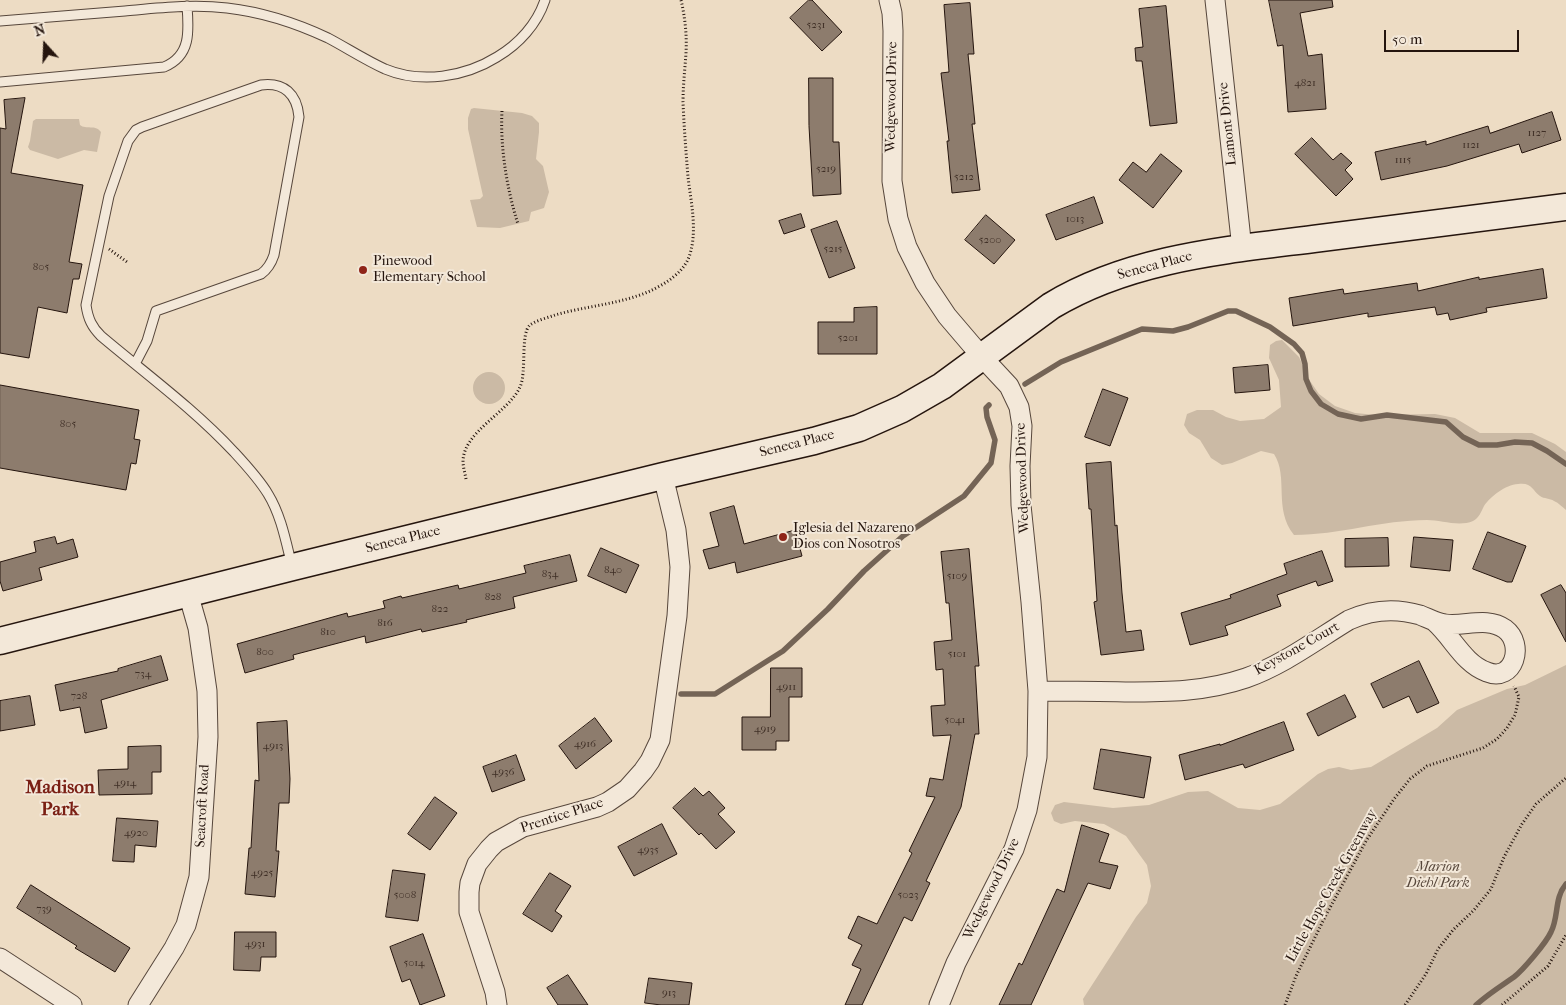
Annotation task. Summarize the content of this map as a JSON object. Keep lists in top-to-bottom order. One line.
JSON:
{"streets":{"street":["Wedgewood Drive","Lamont Drive","Seneca Place","Keystone Court","Seacroft Road","Prentice Place"],"path":["Little Hope Creek Greenway"]},"crossings":[["Wedgewood Drive","Seneca Place"],["Wedgewood Drive","Keystone Court"],["Lamont Drive","Seneca Place"],["Seneca Place","Seacroft Road"],["Seneca Place","Prentice Place"],["Keystone Court","Little Hope Creek Greenway"]],"districts":["Madison Park"],"parks":["Marion Diehl Park"],"places":["Pinewood Elementary School","Iglesia del Nazareno Dios con Nosotros"],"house_numbers":["5231","4821","1127","1121","1115","5219","5212","1013","5200","5215","805","5201","805","840","834","5109","828","822","816","810","800","5101","734","4911","728","5041","4919","4916","4913","4936","4914","4920","4935","4925","5008","5023","739","4931","5014","913"],"scale_bar":"50 m","north":"top"}
